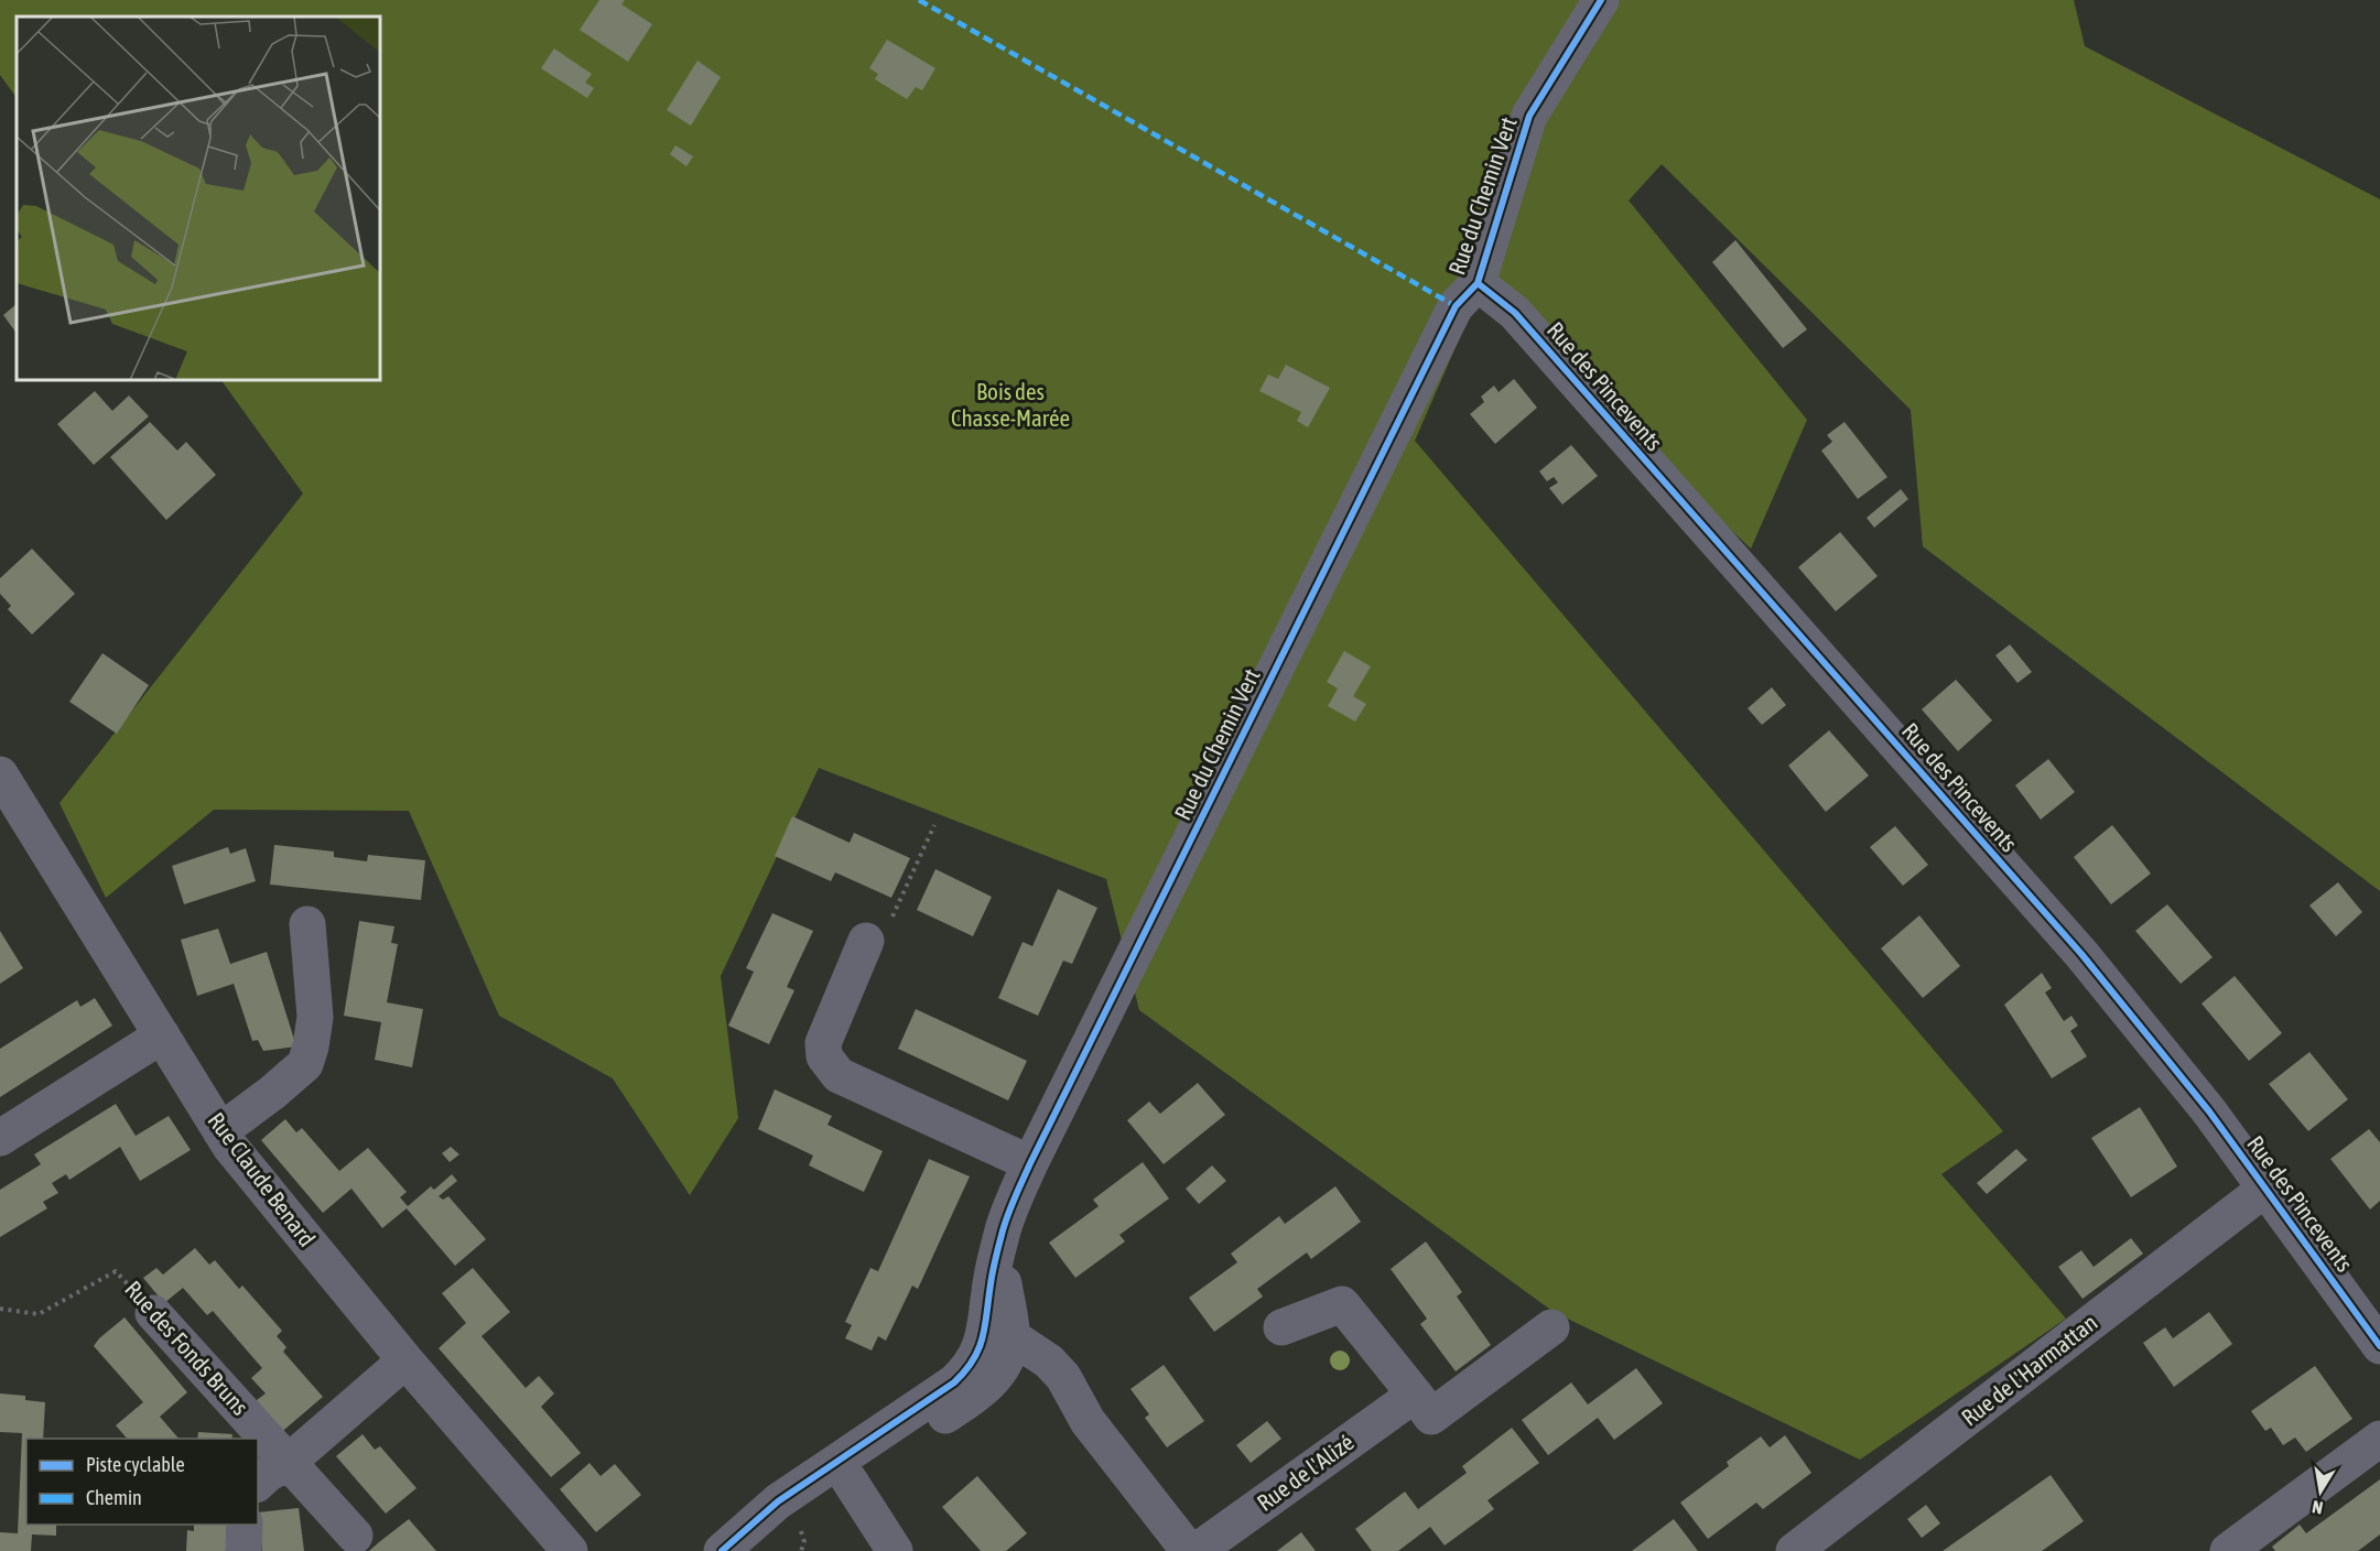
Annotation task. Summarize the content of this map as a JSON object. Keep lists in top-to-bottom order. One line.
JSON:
{"streets":{"street":["Rue du Chemin Vert","Rue des Pincevents","Rue Claude Benard","Rue des Fonds Bruns","Rue de l'Harmattan","Rue de l'Alizé"]},"crossings":[["Rue du Chemin Vert","Rue des Pincevents"],["Rue des Pincevents","Rue de l'Harmattan"]],"parks":["Bois des Chasse-Marée"],"legend":["Piste cyclable","Chemin"],"north":"bottom"}
